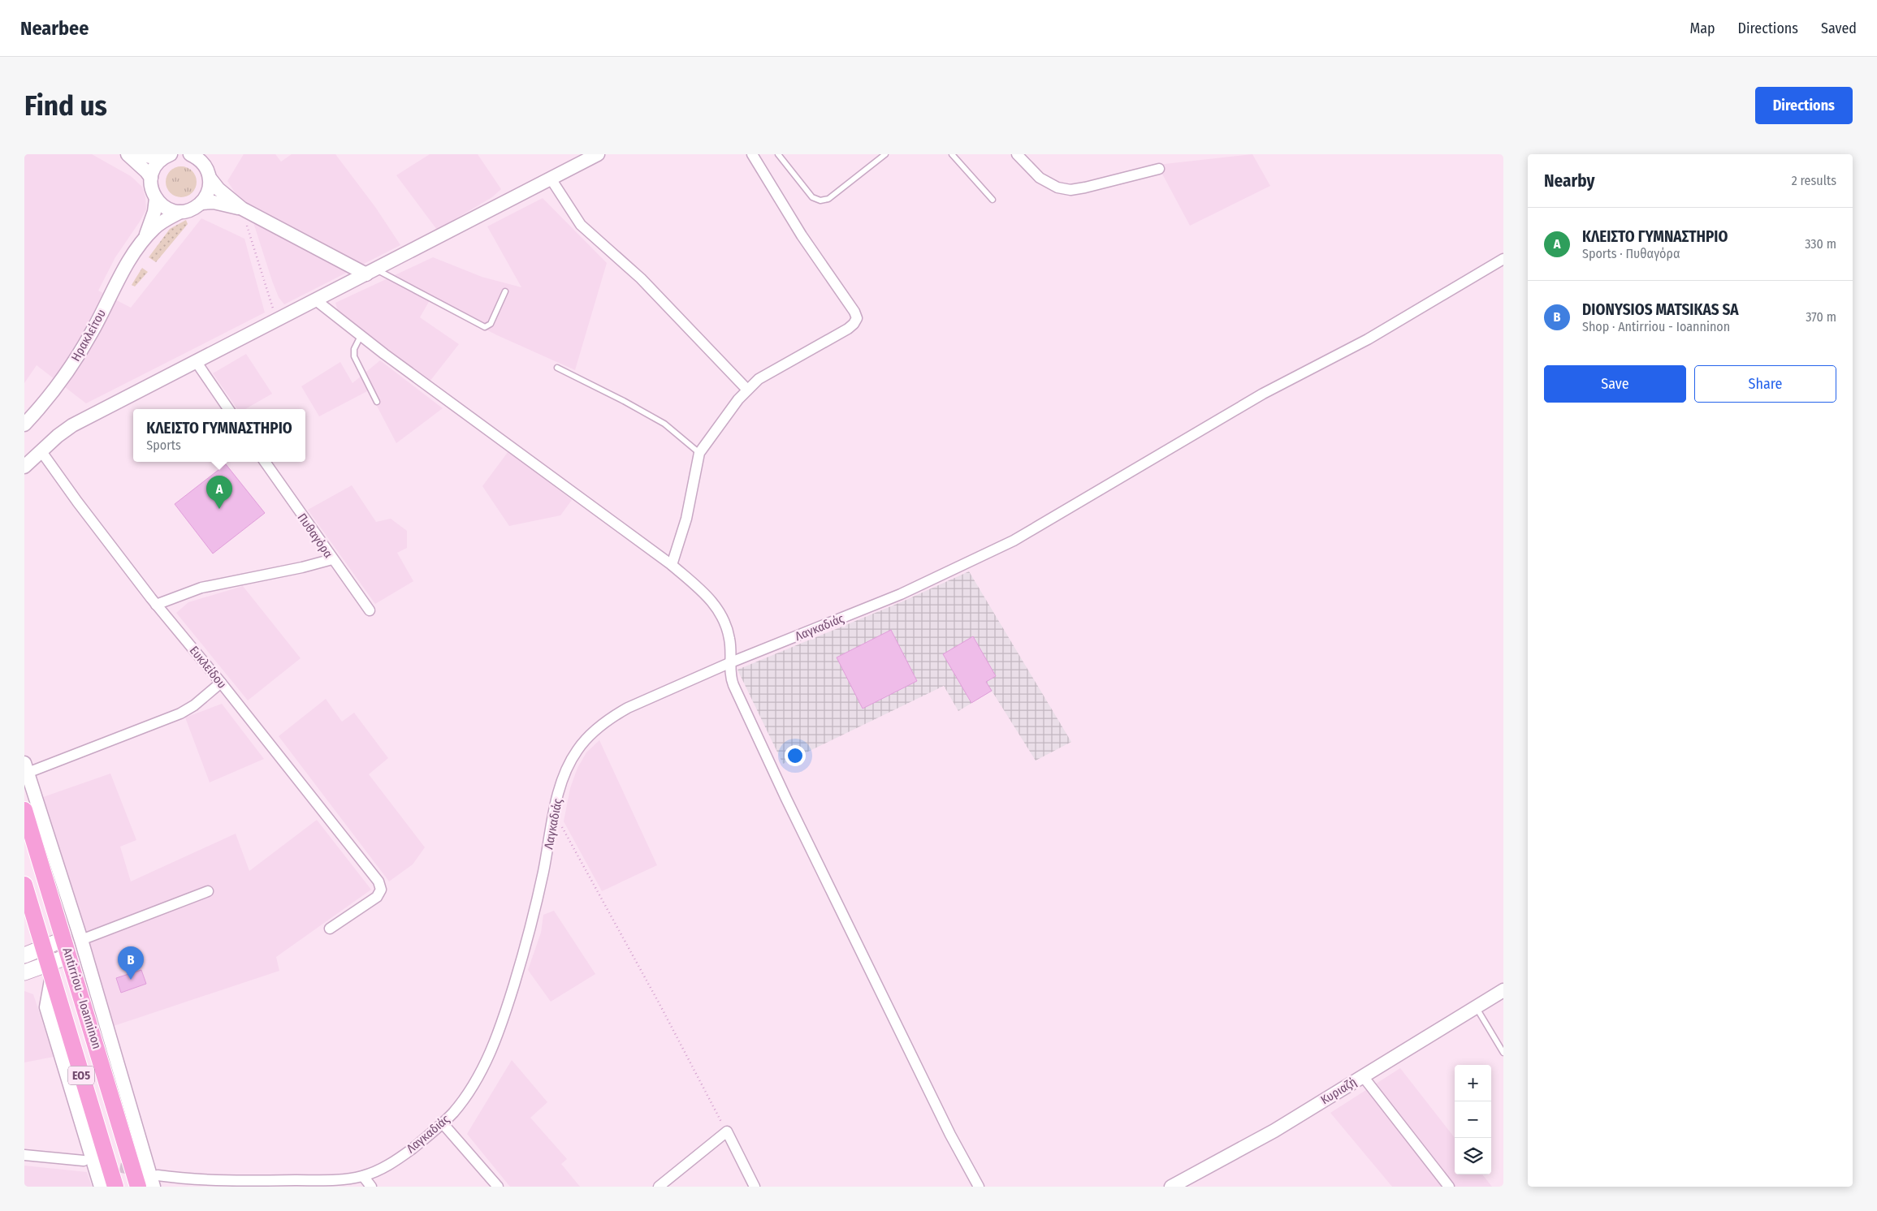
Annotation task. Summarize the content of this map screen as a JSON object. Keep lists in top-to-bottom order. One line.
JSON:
{"streets":{"main road":["Antirriou - Ioanninon","ΕΟ5"],"street":["Ηρακλείτου","Πυθαγόρα","Λαγκαδιάς","Ευκλείδου","Κυριαζή"]},"page":{"header":"Nearbee","nav":["Map","Directions","Saved"],"buttons":["Directions",["Save","Share"]],"title":"Find us","heading":["Nearby","2 results"],"list":[{"mark":"A","name":"ΚΛΕΙΣΤΟ ΓΥΜΝΑΣΤΗΡΙΟ","note":"Sports · Πυθαγόρα","value":"330 m"},{"mark":"B","name":"DIONYSIOS MATSIKAS SA","note":"Shop · Antirriou - Ioanninon","value":"370 m"}],"popup":["ΚΛΕΙΣΤΟ ΓΥΜΝΑΣΤΗΡΙΟ","Sports"],"pins":["A","B"],"map_buttons":["+","−"]}}
